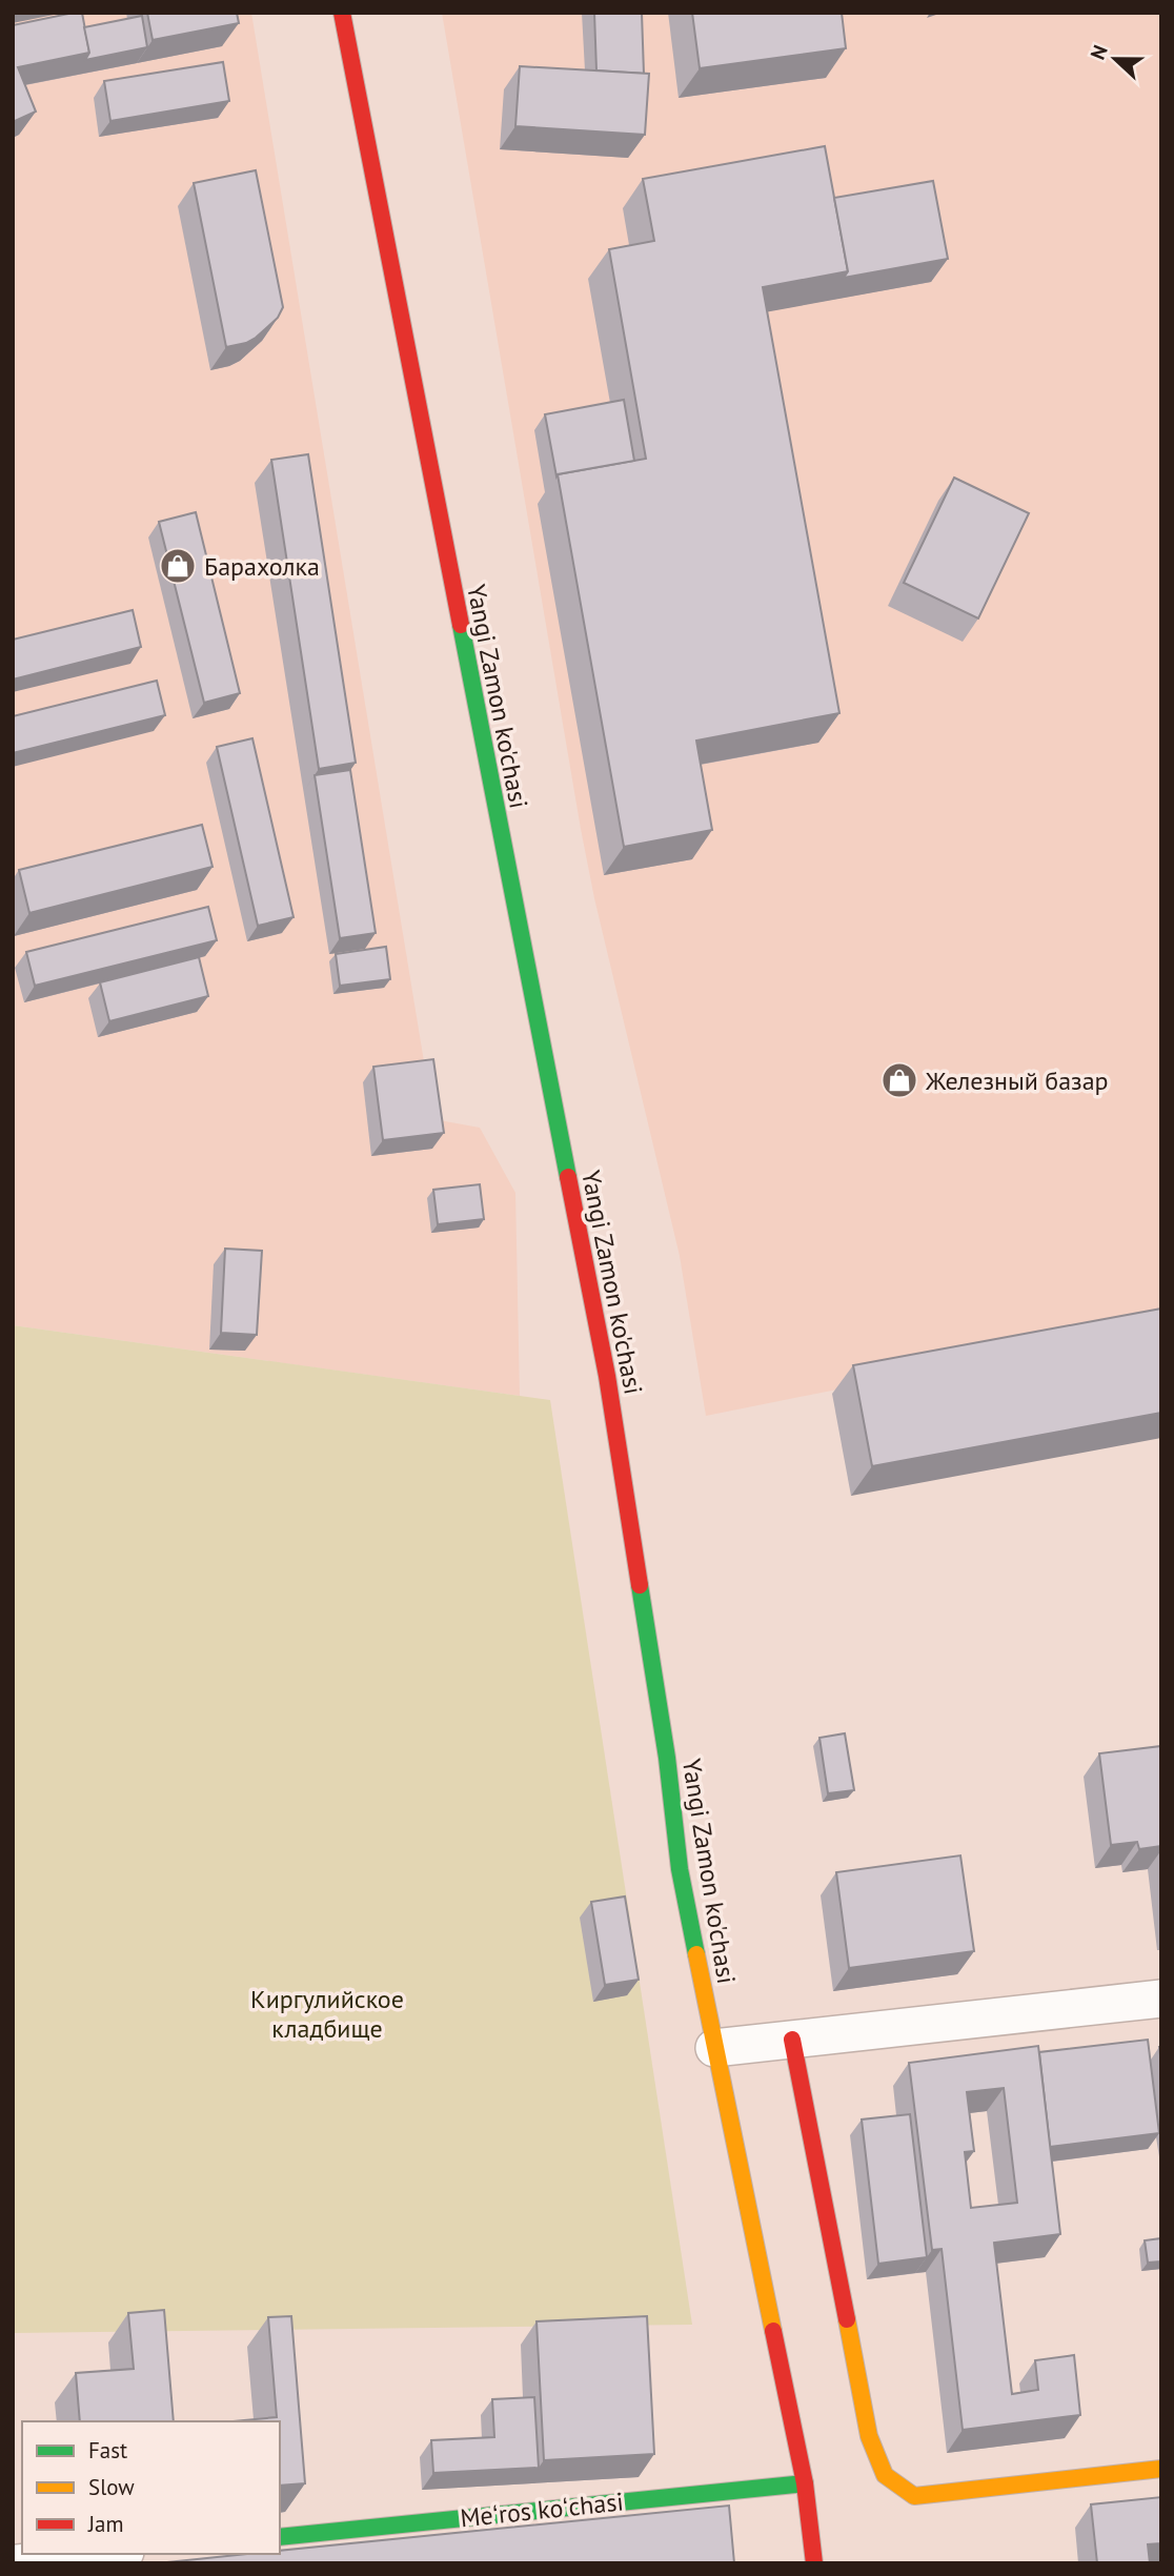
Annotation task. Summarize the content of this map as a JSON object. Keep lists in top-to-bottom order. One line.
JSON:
{"streets":{"street":["Yangi Zamon ko'chasi","Meʻros koʻchasi"]},"crossings":[["Yangi Zamon ko'chasi","Meʻros koʻchasi"]],"parks":["Киргулийское кладбище"],"places":{"shop":["Барахолка","Железный базар"]},"legend":["Fast","Slow","Jam"],"north":"left"}
